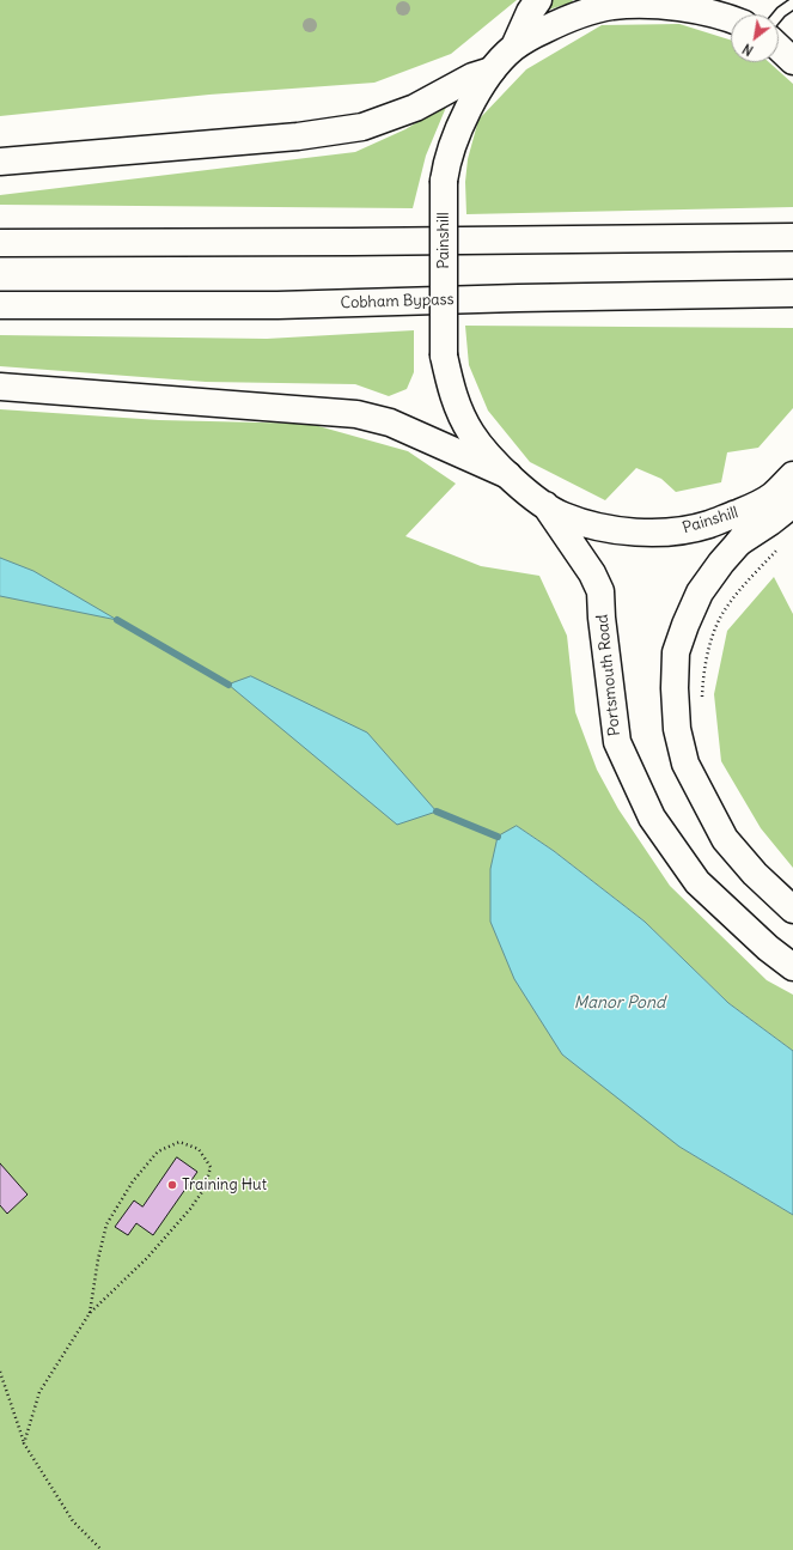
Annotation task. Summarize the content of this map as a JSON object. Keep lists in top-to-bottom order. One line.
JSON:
{"streets":{"main road":["Painshill","Cobham Bypass","Portsmouth Road"]},"crossings":[["Painshill","Portsmouth Road"]],"water":["Manor Pond"],"places":["Training Hut"],"north":"bottom left"}
